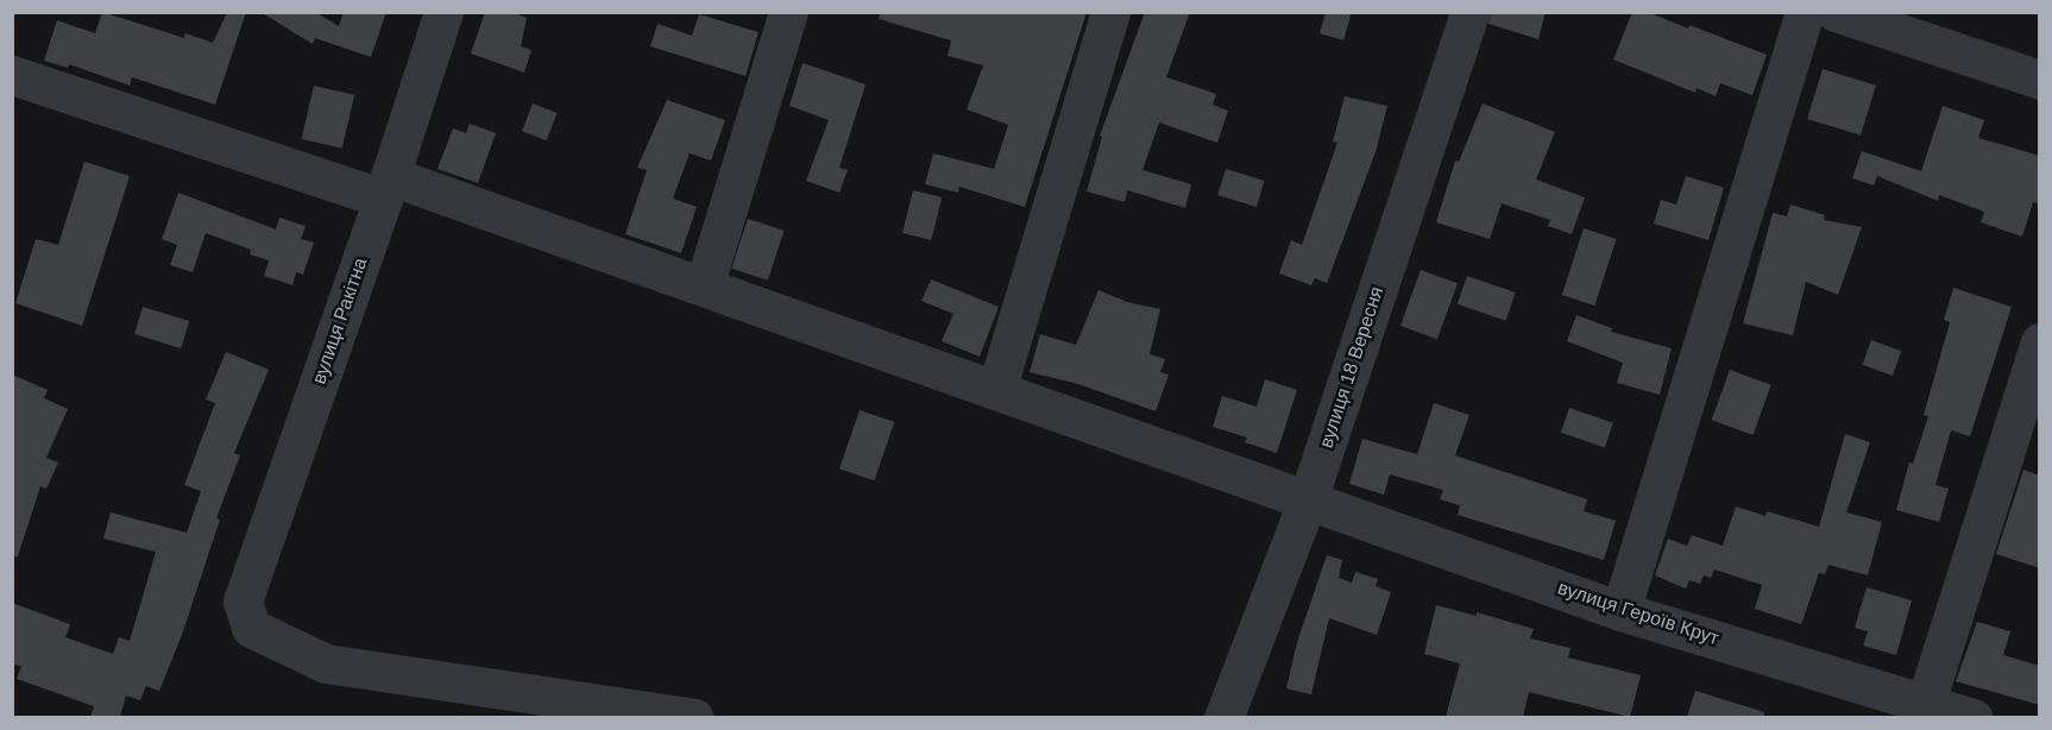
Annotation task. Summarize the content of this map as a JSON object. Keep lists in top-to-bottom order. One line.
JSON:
{"streets":{"street":["вулиця Ракітна","вулиця 18 Вересня","вулиця Героїв Крут"]},"crossings":[["вулиця Ракітна","вулиця Героїв Крут"],["вулиця 18 Вересня","вулиця Героїв Крут"]]}
